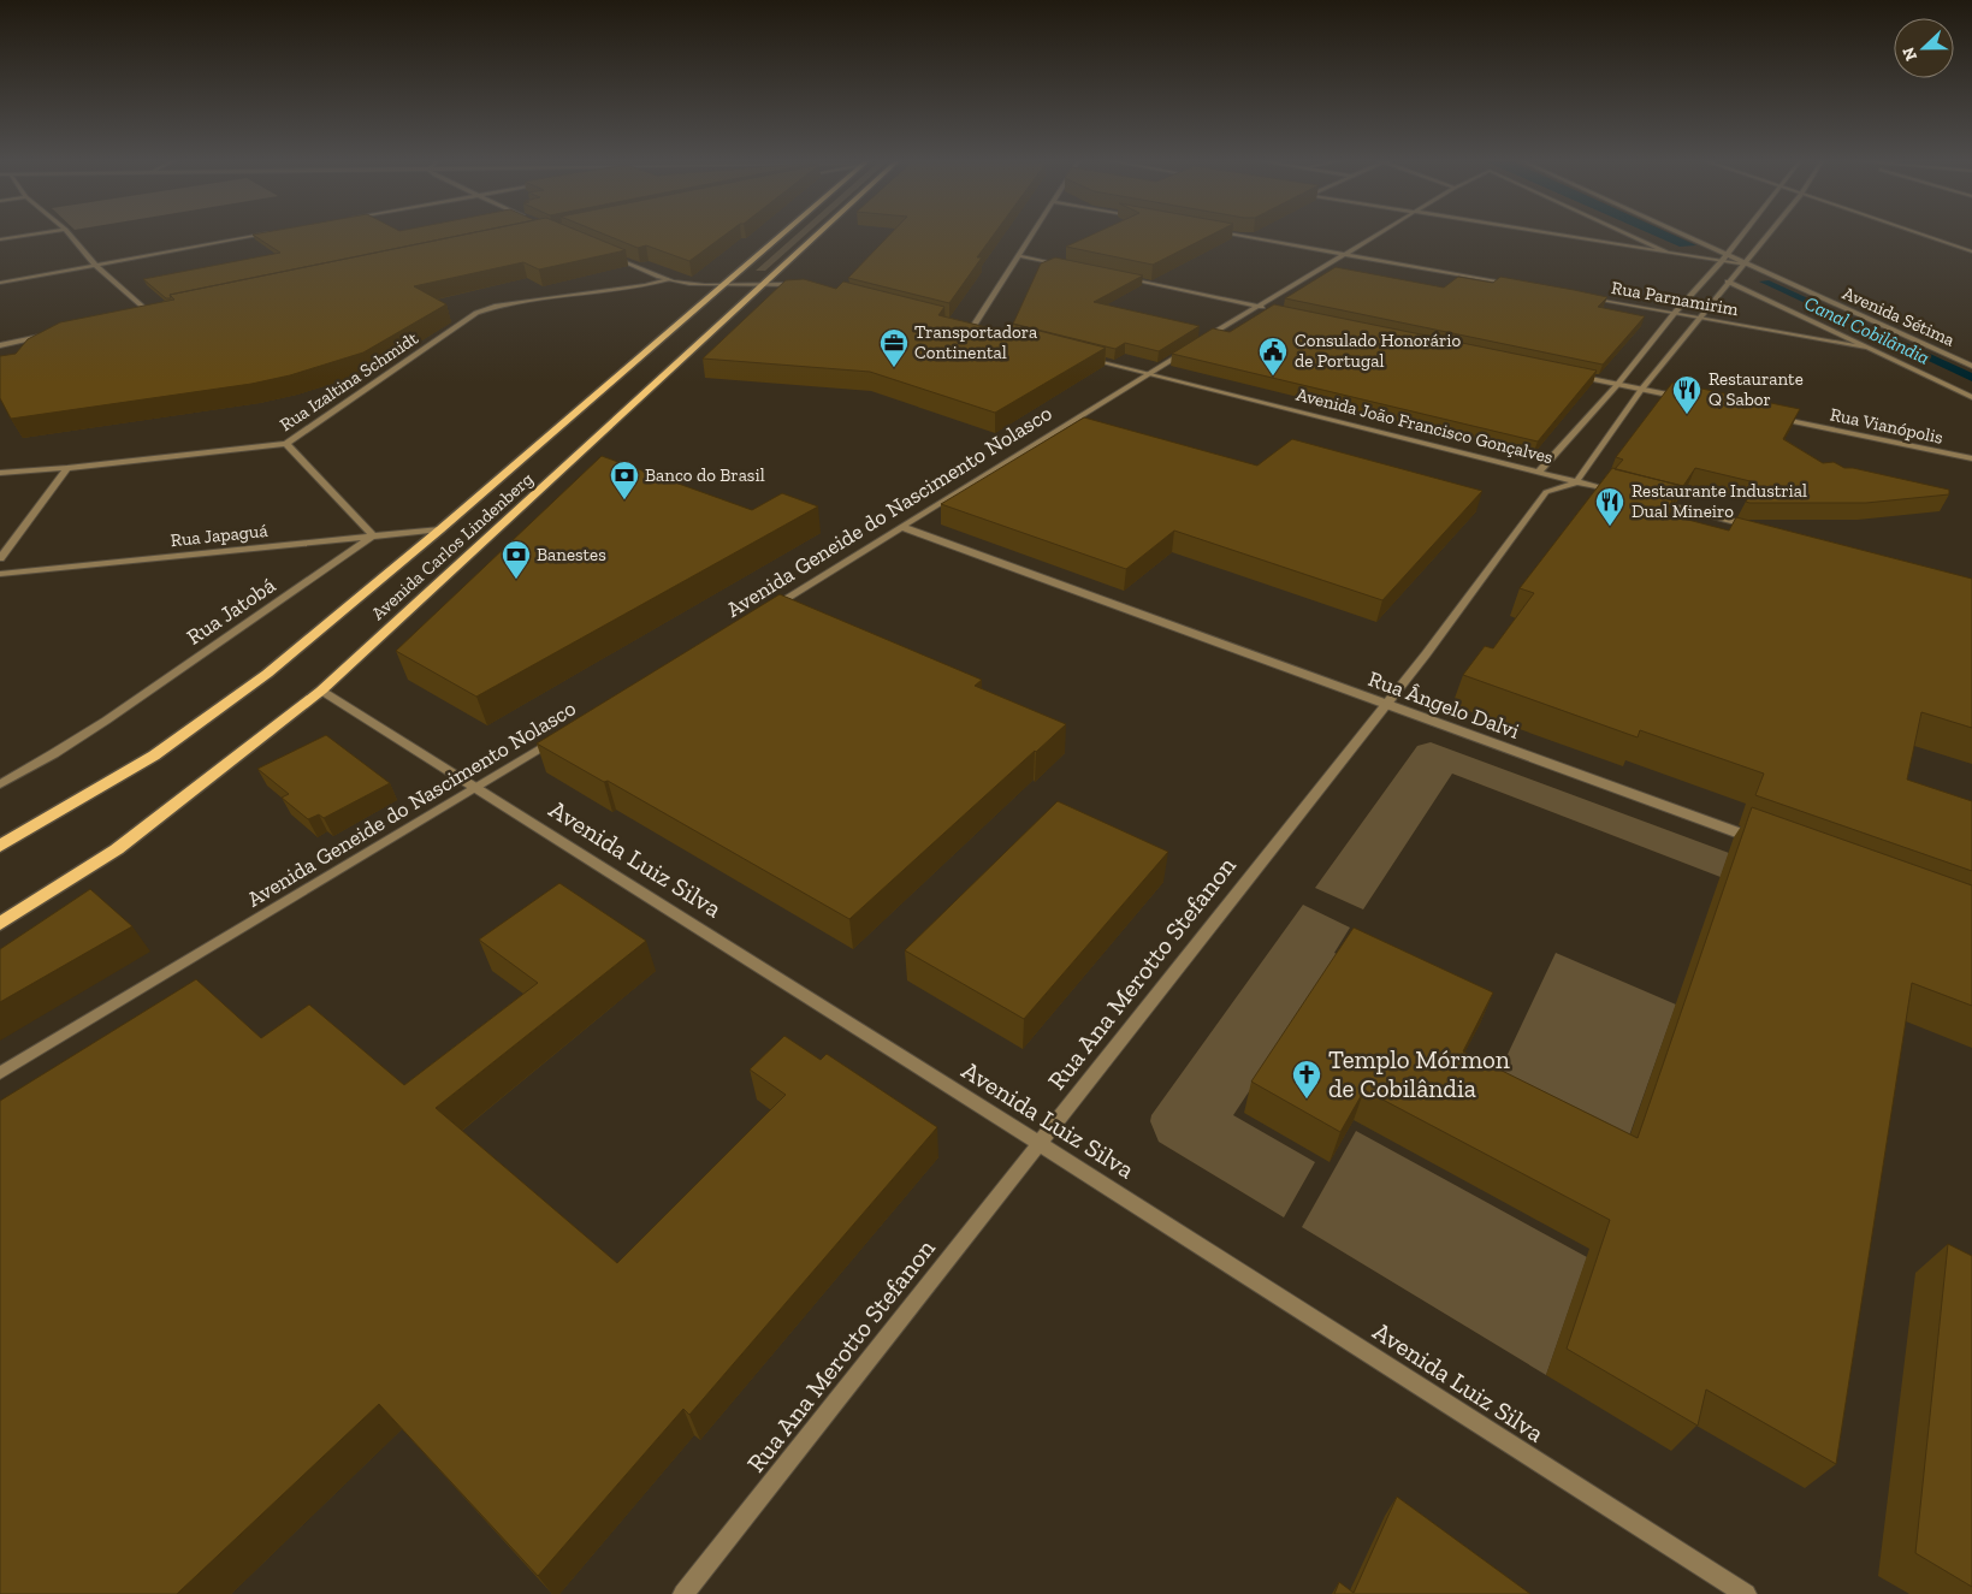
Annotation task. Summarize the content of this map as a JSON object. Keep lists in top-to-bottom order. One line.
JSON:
{"streets":{"main road":["Avenida Carlos Lindenberg"],"street":["Rua Parnamirim","Avenida Sétima","Rua Izaltina Schmidt","Avenida João Francisco Gonçalves","Rua Vianópolis","Avenida Geneide do Nascimento Nolasco","Rua Japaguá","Rua Jatobá","Rua Ângelo Dalvi","Avenida Luiz Silva","Rua Ana Merotto Stefanon"]},"crossings":[["Avenida Sétima","Avenida Geneide do Nascimento Nolasco"],["Avenida João Francisco Gonçalves","Avenida Geneide do Nascimento Nolasco"],["Avenida Geneide do Nascimento Nolasco","Rua Ângelo Dalvi"],["Avenida Geneide do Nascimento Nolasco","Avenida Luiz Silva"],["Rua Japaguá","Avenida Carlos Lindenberg"],["Rua Japaguá","Rua Jatobá"],["Avenida Carlos Lindenberg","Avenida Luiz Silva"],["Rua Ângelo Dalvi","Rua Ana Merotto Stefanon"],["Avenida Luiz Silva","Rua Ana Merotto Stefanon"]],"water":["Canal Cobilândia"],"places":{"office":["Transportadora Continental"],"public building":["Consulado Honorário de Portugal"],"restaurant":["Restaurante Q Sabor","Restaurante Industrial Dual Mineiro"],"bank":["Banco do Brasil","Banestes"],"church":["Templo Mórmon de Cobilândia"]},"north":"left"}
